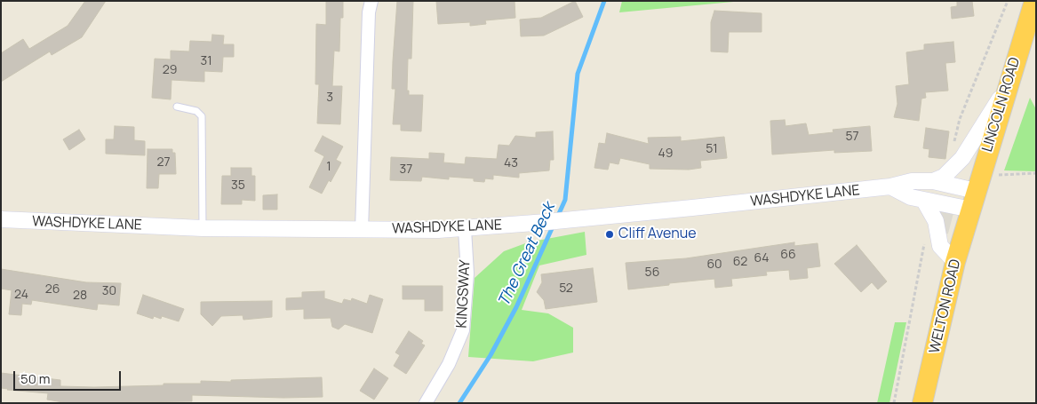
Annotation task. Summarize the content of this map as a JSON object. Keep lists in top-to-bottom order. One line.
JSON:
{"streets":{"highway":["LINCOLN ROAD","WELTON ROAD"],"street":["WASHDYKE LANE","KINGSWAY"]},"crossings":[["LINCOLN ROAD","WASHDYKE LANE"],["LINCOLN ROAD","WELTON ROAD"],["WASHDYKE LANE","KINGSWAY"],["WASHDYKE LANE","WELTON ROAD"]],"water":["The Great Beck"],"places":["Cliff Avenue"],"house_numbers":["31","29","3","57","51","49","27","43","1","37","35","66","64","62","60","56","52","26","30","24","28"],"scale_bar":"50 m"}
